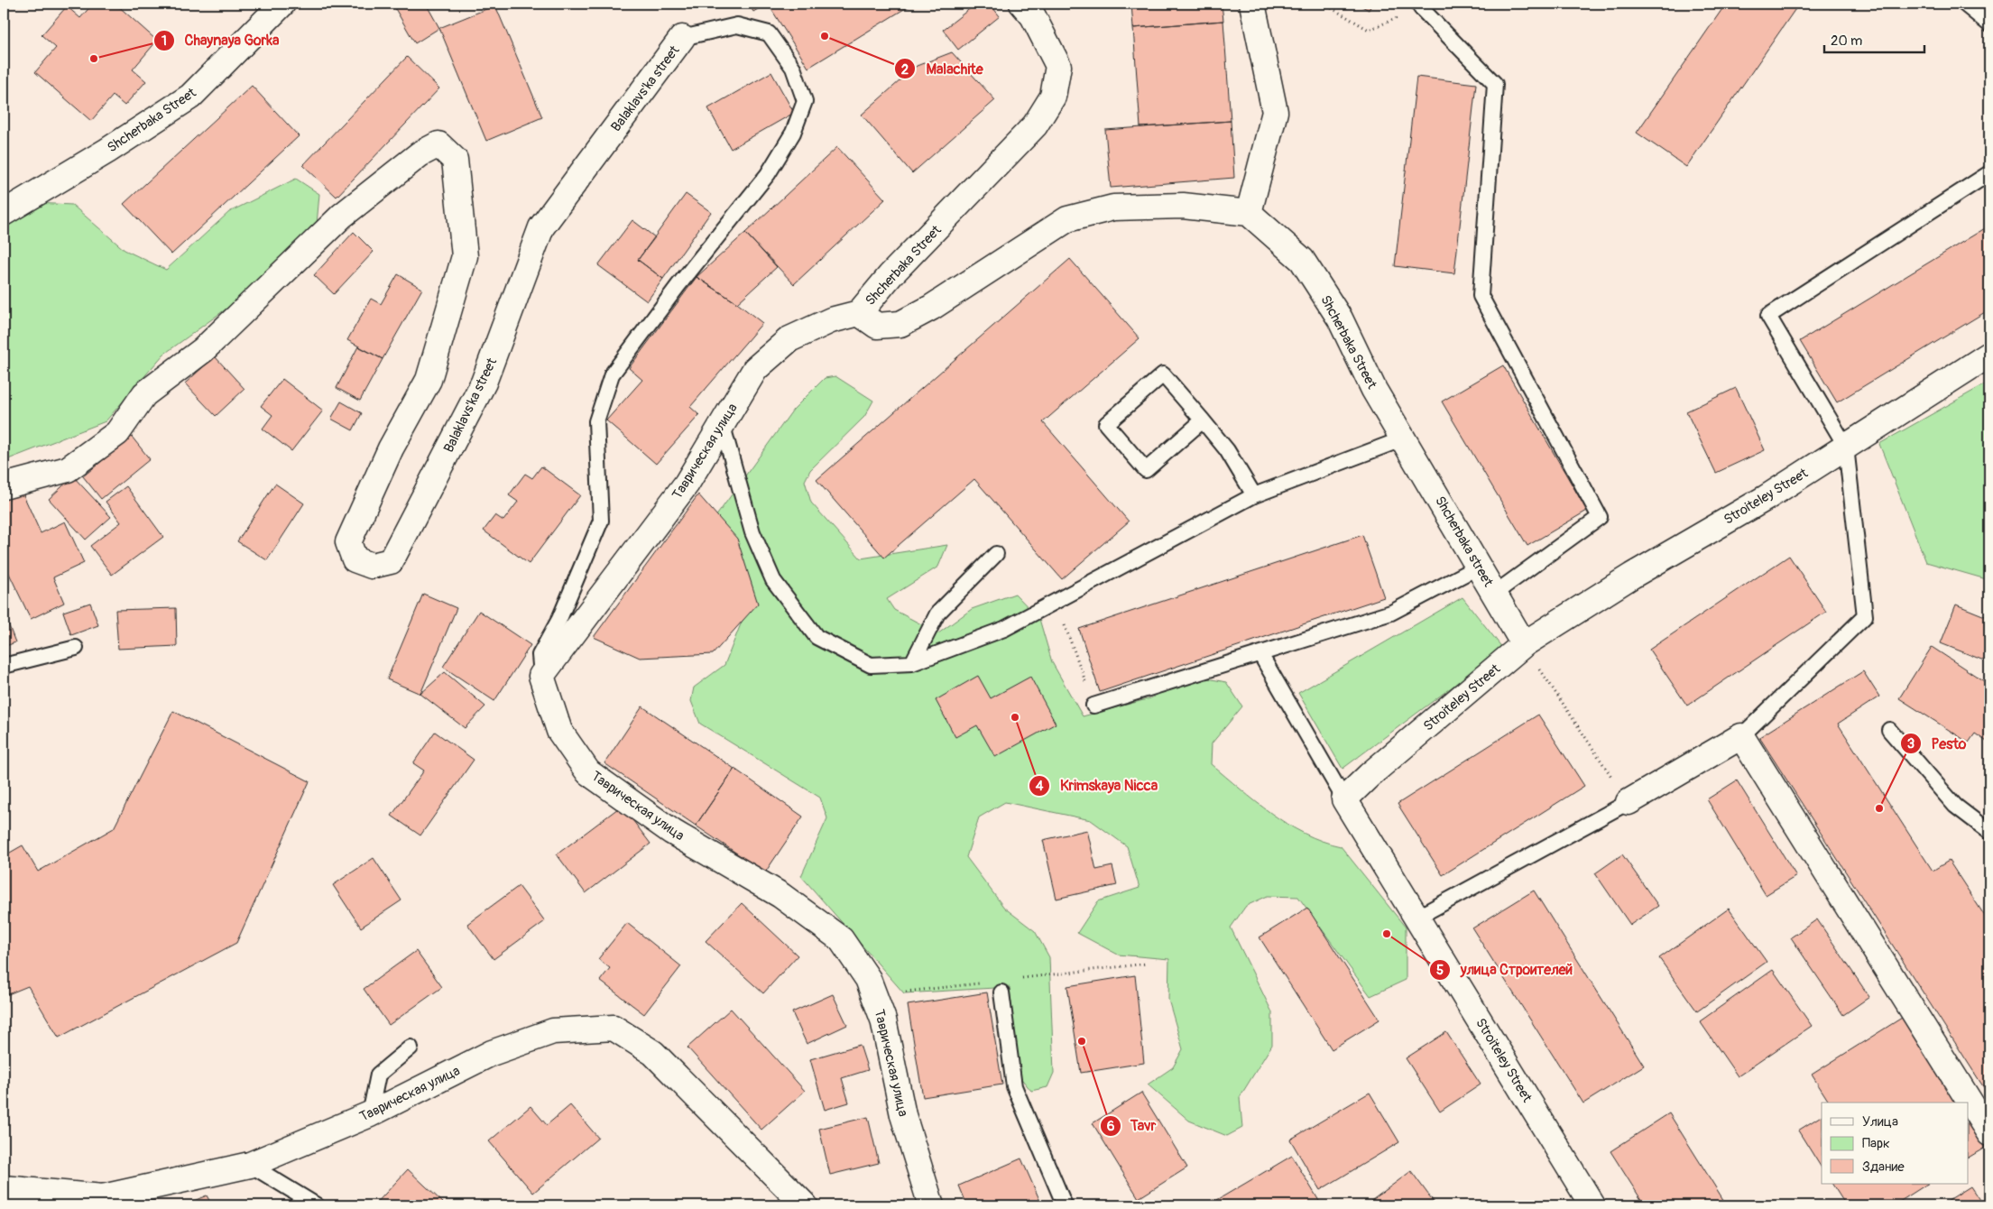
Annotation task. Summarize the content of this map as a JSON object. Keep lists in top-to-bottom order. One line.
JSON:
{"streets":{"street":["Balaklavs'ka street","Shcherbaka Street","Таврическая улица","Stroiteley Street","Shcherbaka street"]},"crossings":[["Balaklavs'ka street","Таврическая улица"],["Shcherbaka Street","Таврическая улица"],["Shcherbaka Street","Shcherbaka street"],["Stroiteley Street","Shcherbaka street"]],"places":["Malachite","Chaynaya Gorka","Krimskaya Nicca","Pesto","улица Строителей","Tavr"],"legend":["Улица","Парк","Здание"],"scale_bar":"20 m"}
